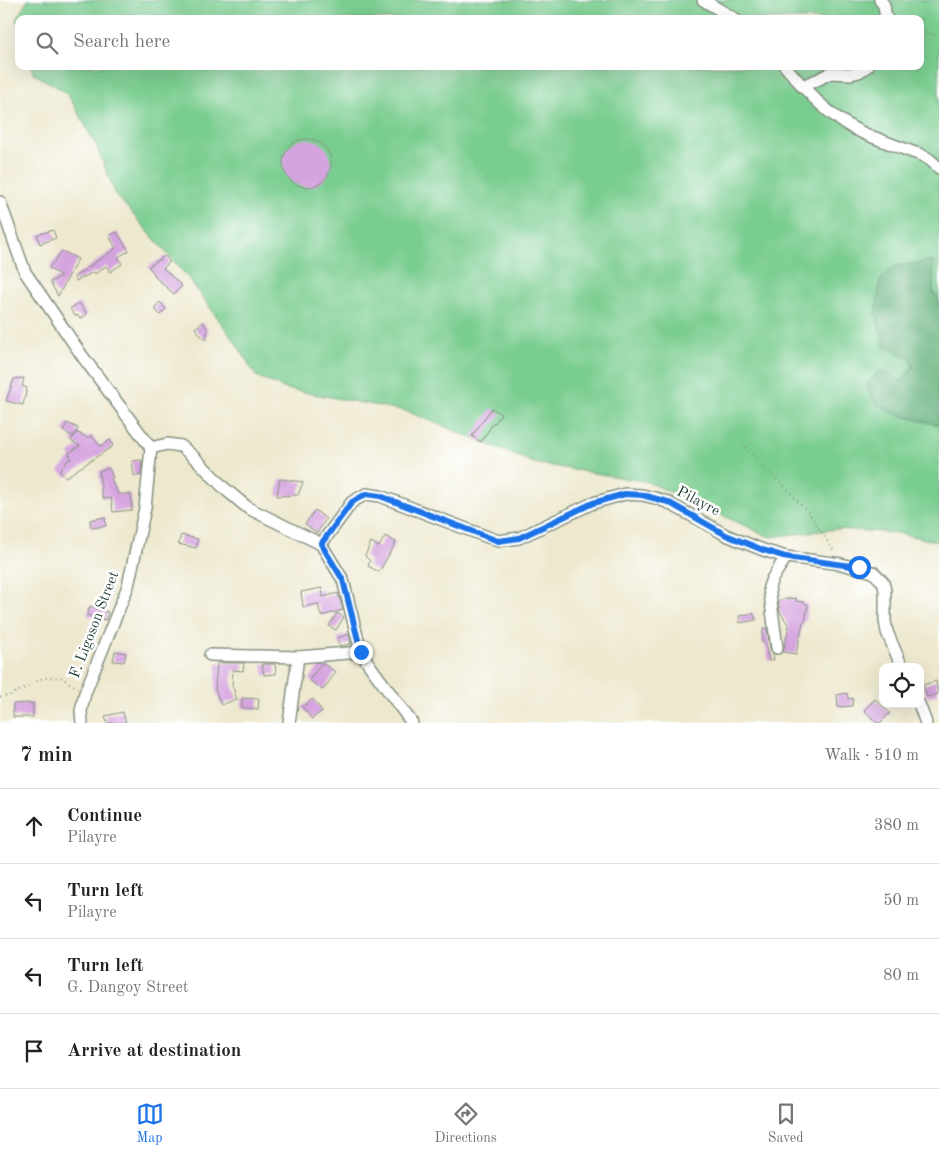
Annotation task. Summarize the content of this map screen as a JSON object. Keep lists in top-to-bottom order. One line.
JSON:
{"streets":{"street":["Pilayre","F. Ligoson Street"]},"page":{"search":"Search here","heading":["7 min","Walk · 510 m"],"list":[["Continue","Pilayre","380 m"],["Turn left","Pilayre","50 m"],["Turn left","G. Dangoy Street","80 m"],"Arrive at destination"],"nav":["Map","Directions","Saved"]}}
